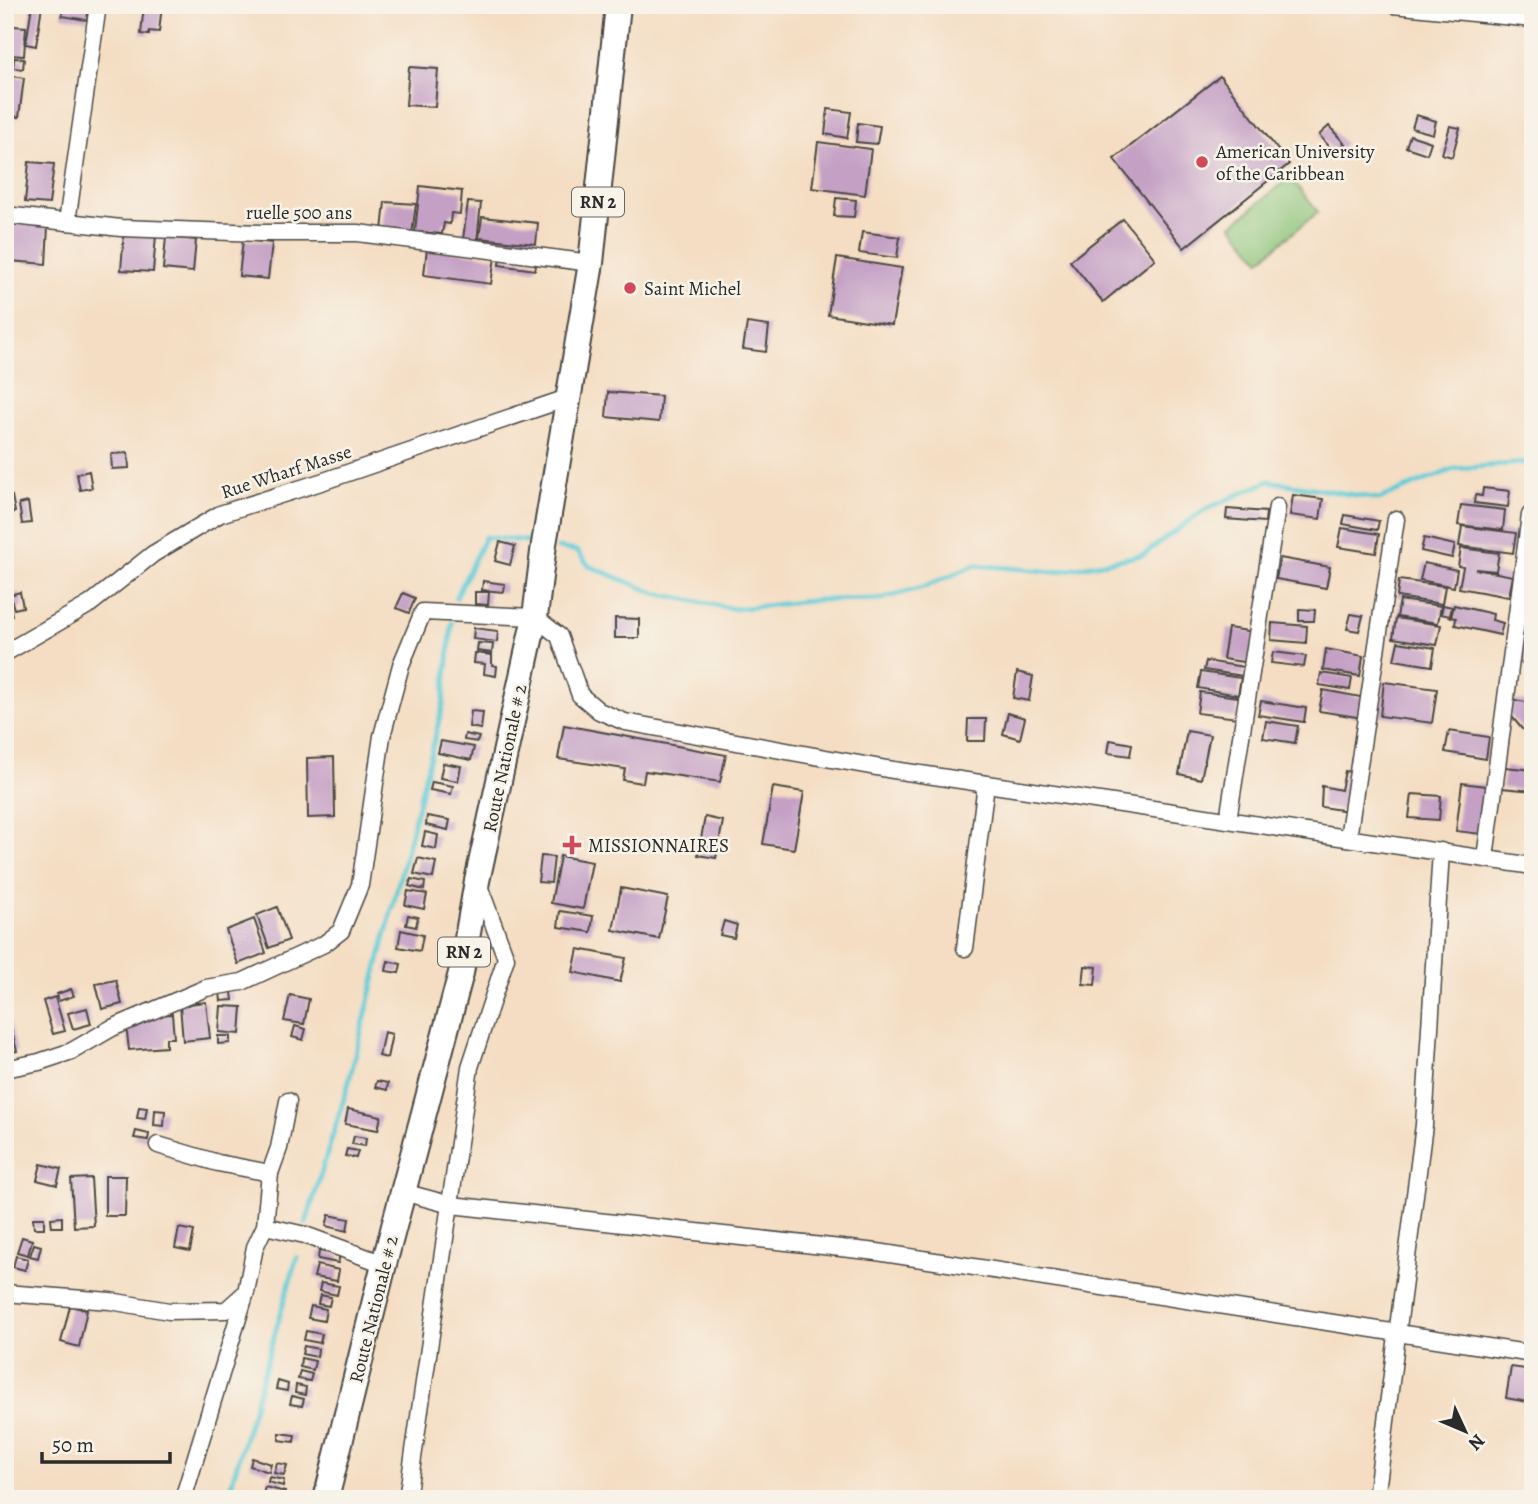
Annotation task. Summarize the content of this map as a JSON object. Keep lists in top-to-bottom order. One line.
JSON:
{"streets":{"main road":["RN 2","Route Nationale # 2"],"street":["ruelle 500 ans","Rue Wharf Masse"]},"crossings":[["ruelle 500 ans","Route Nationale # 2"],["Rue Wharf Masse","Route Nationale # 2"]],"places":{"other":["American University of the Caribbean","Saint Michel"],"health":["MISSIONNAIRES"]},"scale_bar":"50 m","north":"bottom right"}
